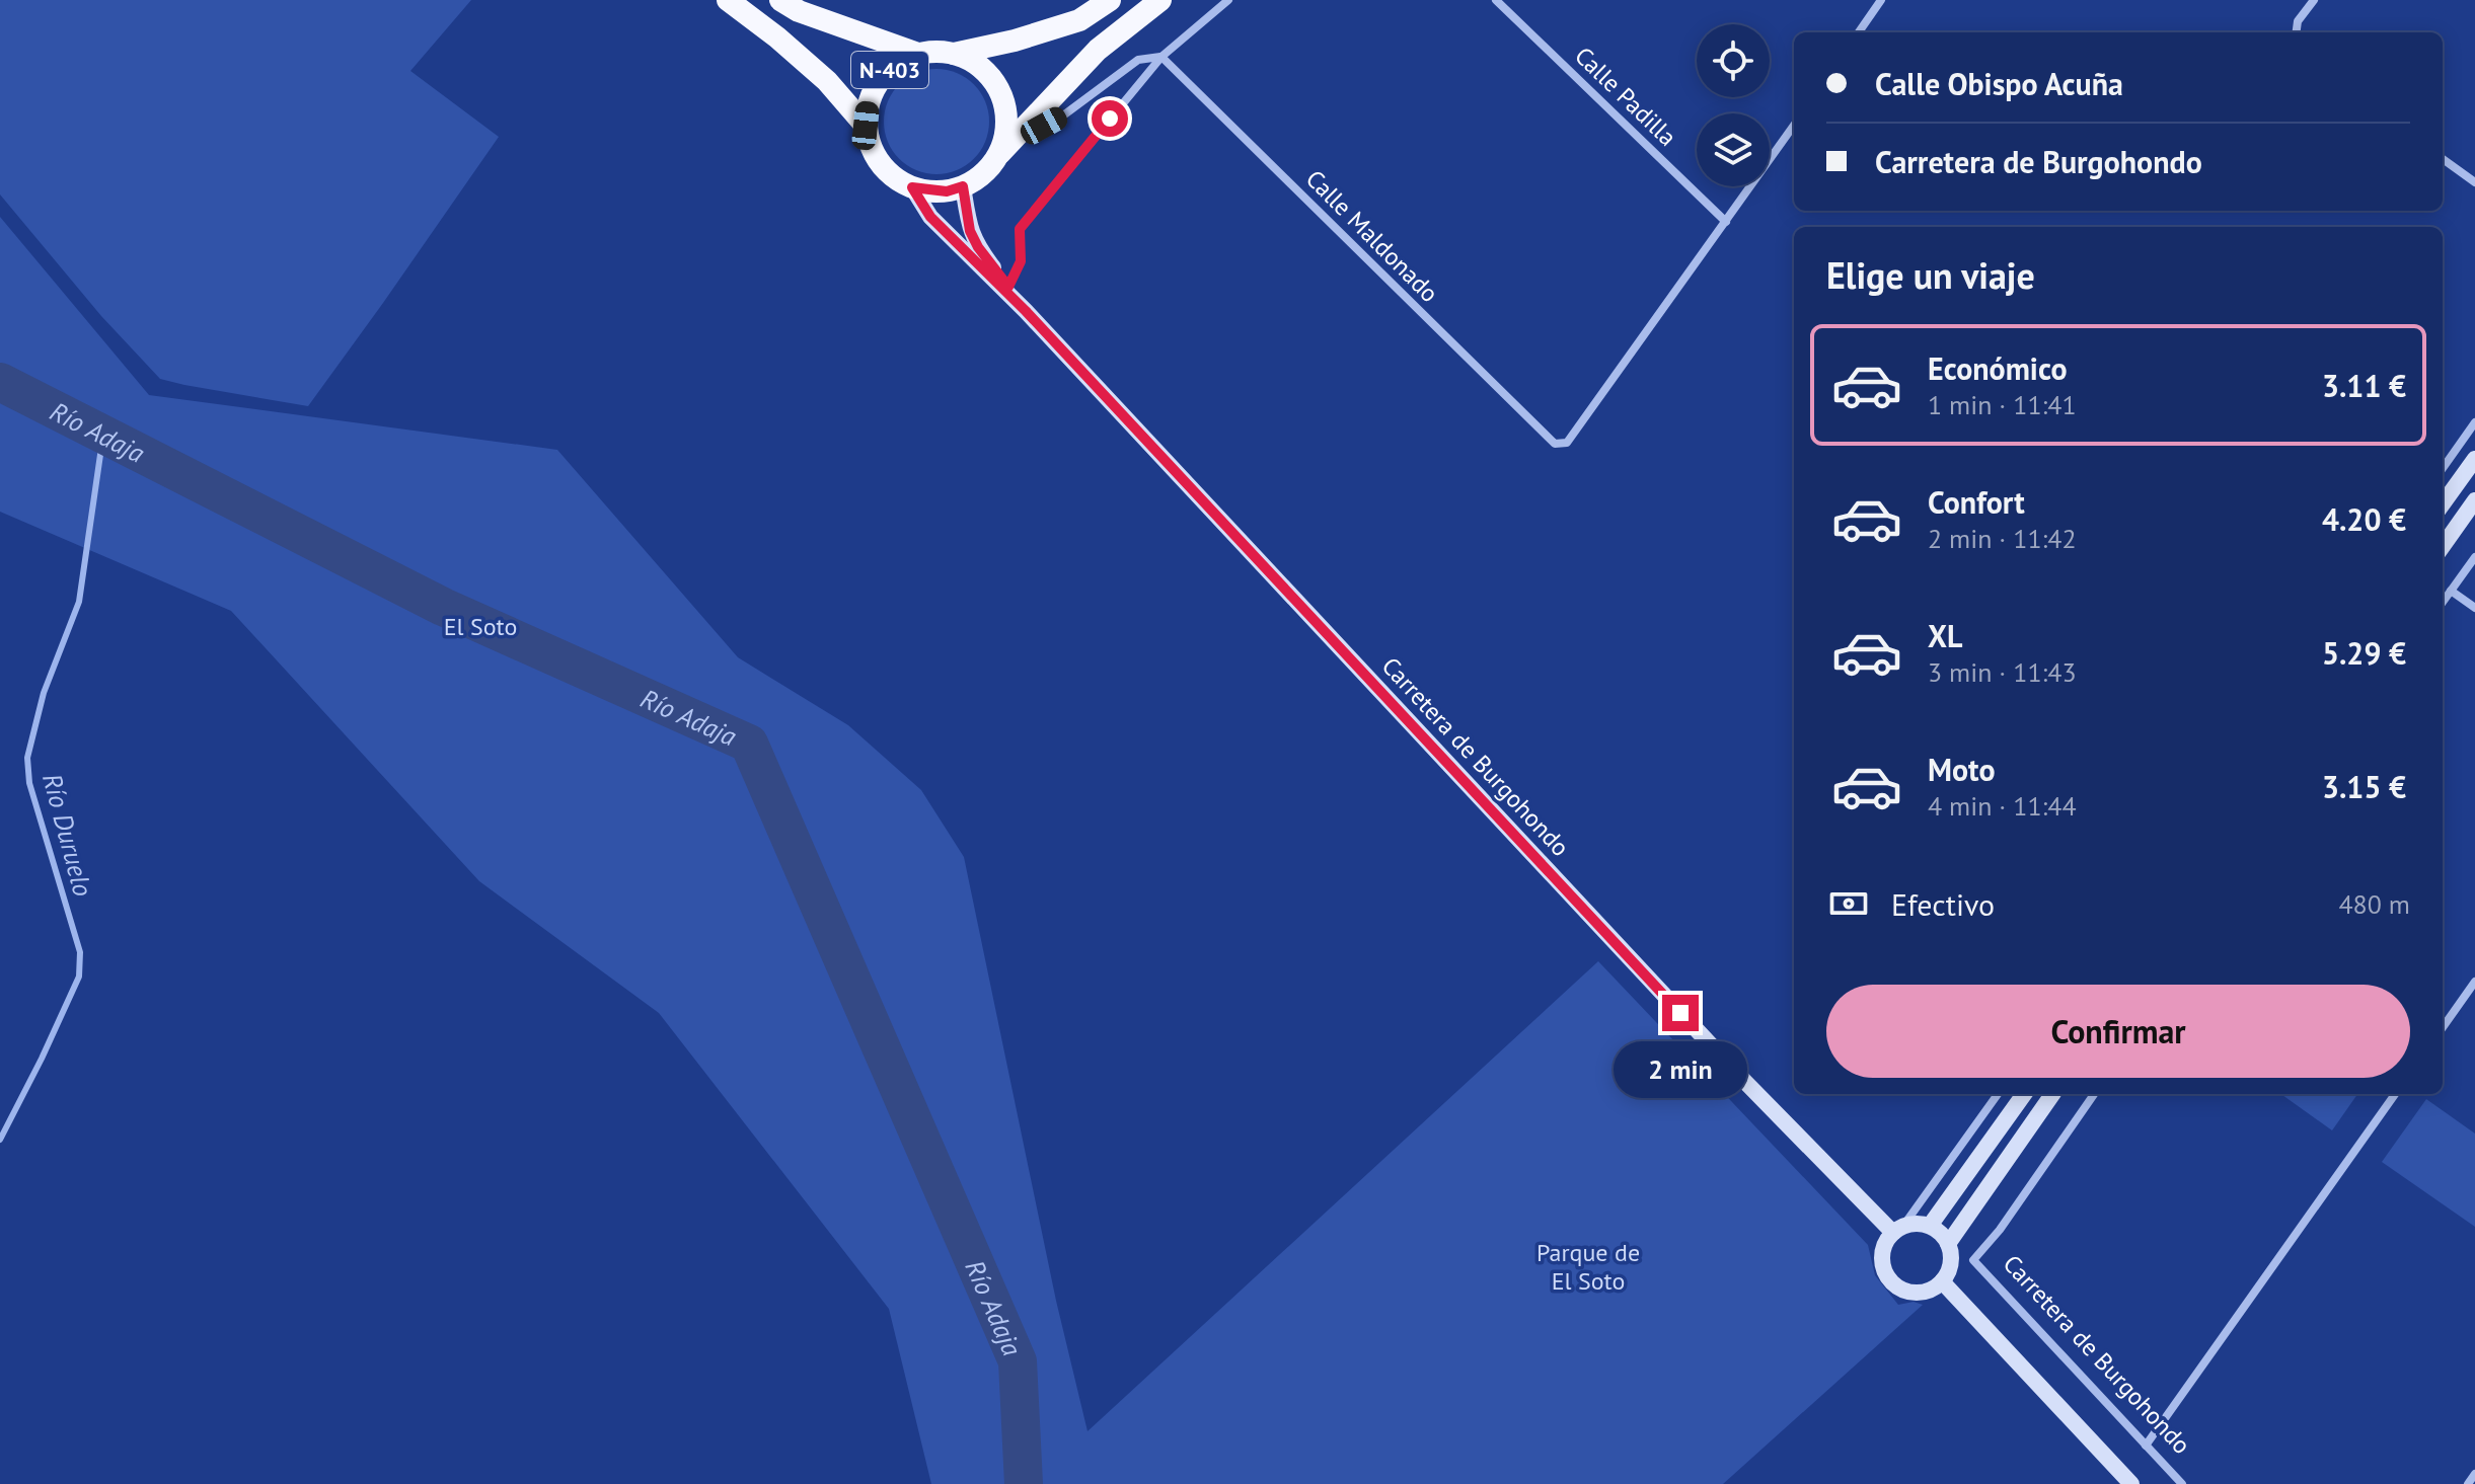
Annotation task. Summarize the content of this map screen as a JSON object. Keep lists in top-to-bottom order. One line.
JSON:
{"streets":{"highway":["N-403"],"main road":["Carretera de Burgohondo"],"street":["Calle Padilla","Calle Maldonado"]},"crossings":[["N-403","Carretera de Burgohondo"],["Calle Padilla","Calle Maldonado"]],"water":["Río Adaja","Río Duruelo"],"parks":["El Soto","Parque de El Soto"],"page":{"banner":["Calle Obispo Acuña","Carretera de Burgohondo"],"heading":"Elige un viaje","list":[{"name":"Económico","note":"1 min · 11:41","value":"3.11 €"},{"name":"Confort","note":"2 min · 11:42","value":"4.20 €"},{"name":"XL","note":"3 min · 11:43","value":"5.29 €"},{"name":"Moto","note":"4 min · 11:44","value":"3.15 €"}],"pay":["Efectivo","480 m"],"buttons":"Confirmar","bubble":"2 min"}}
